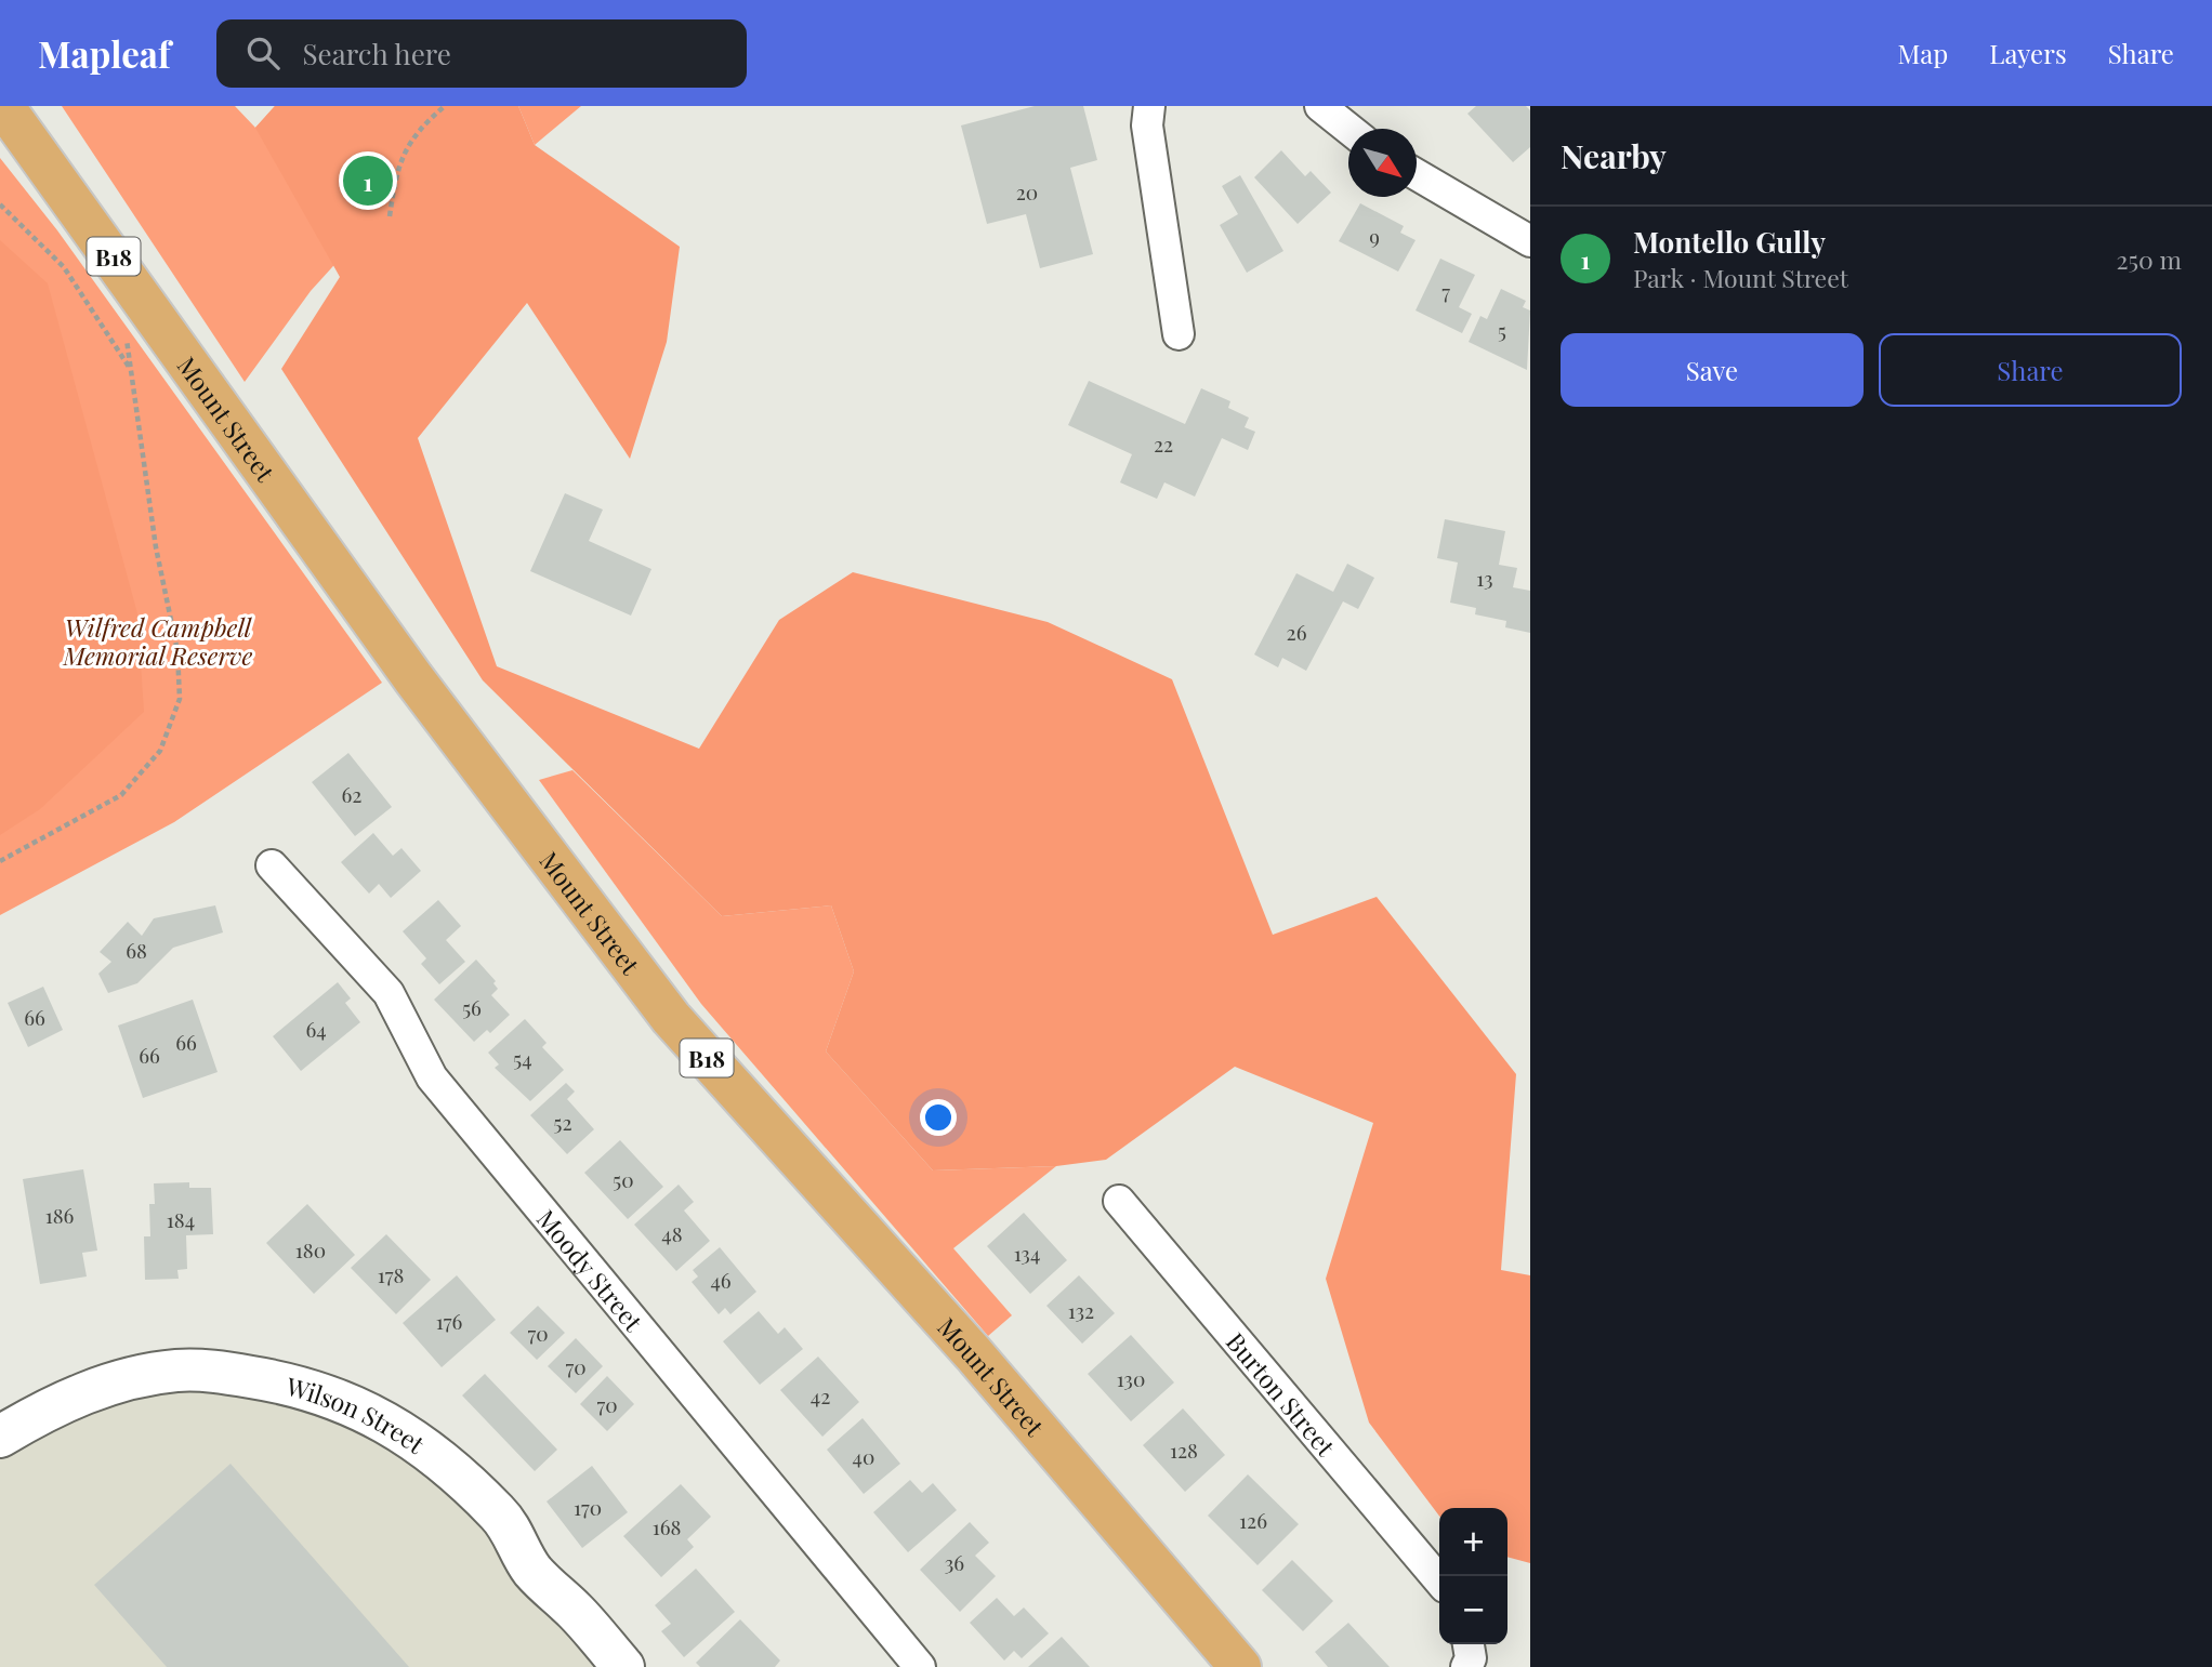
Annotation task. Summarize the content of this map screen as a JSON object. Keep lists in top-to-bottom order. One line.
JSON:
{"streets":{"highway":["B18","Mount Street"],"street":["Moody Street","Burton Street","Wilson Street"]},"parks":["Wilfred Campbell Memorial Reserve"],"house_numbers":["20","9","7","5","22","13","26","62","68","56","66","64","66","66","54","52","50","186","184","48","180","134","178","46","132","176","70","70","130","42","70","128","40","170","126","168","36"],"north":"bottom right","page":{"header":"Mapleaf","search":"Search here","nav":["Map","Layers","Share"],"heading":"Nearby","pins":"1","list":[{"mark":"1","name":"Montello Gully","note":"Park · Mount Street","value":"250 m"}],"buttons":["Save","Share"],"map_buttons":["+","−"]}}
